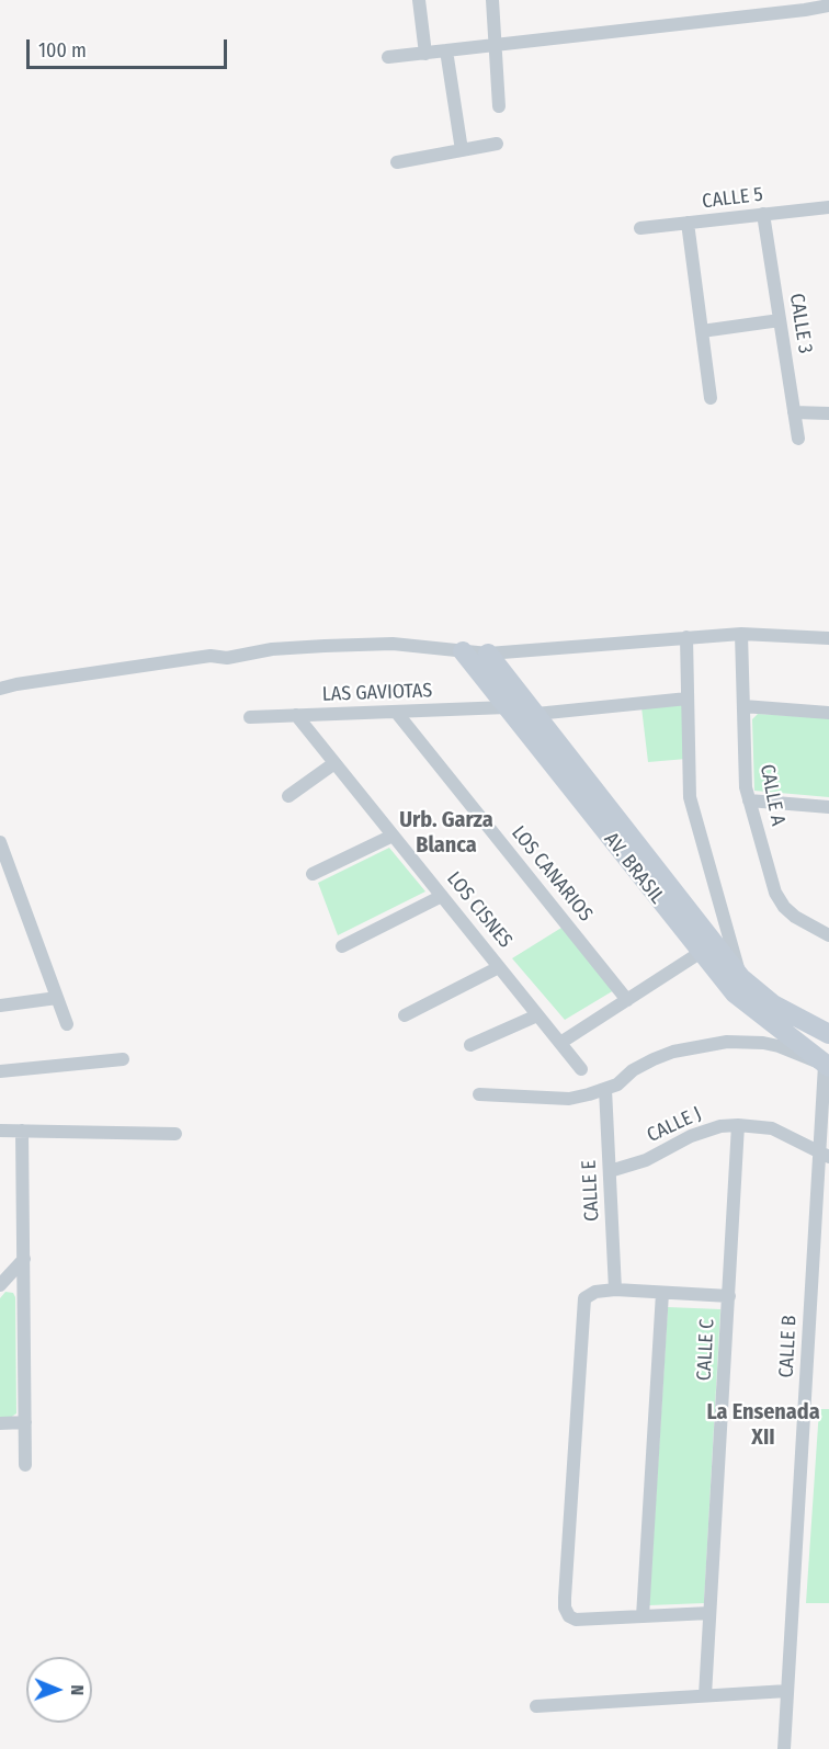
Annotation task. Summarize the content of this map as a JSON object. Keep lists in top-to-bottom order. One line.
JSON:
{"streets":{"street":["CALLE 5","CALLE 3","LAS GAVIOTAS","CALLE A","AV. BRASIL","LOS CANARIOS","LOS CISNES","CALLE J","CALLE E","CALLE B","CALLE C"]},"crossings":[["CALLE 5","CALLE 3"],["LAS GAVIOTAS","AV. BRASIL"],["LAS GAVIOTAS","LOS CANARIOS"],["LAS GAVIOTAS","LOS CISNES"],["AV. BRASIL","CALLE B"],["CALLE J","CALLE E"],["CALLE J","CALLE B"],["CALLE J","CALLE C"]],"districts":["Urb. Garza Blanca","La Ensenada XII"],"scale_bar":"100 m","north":"right"}
